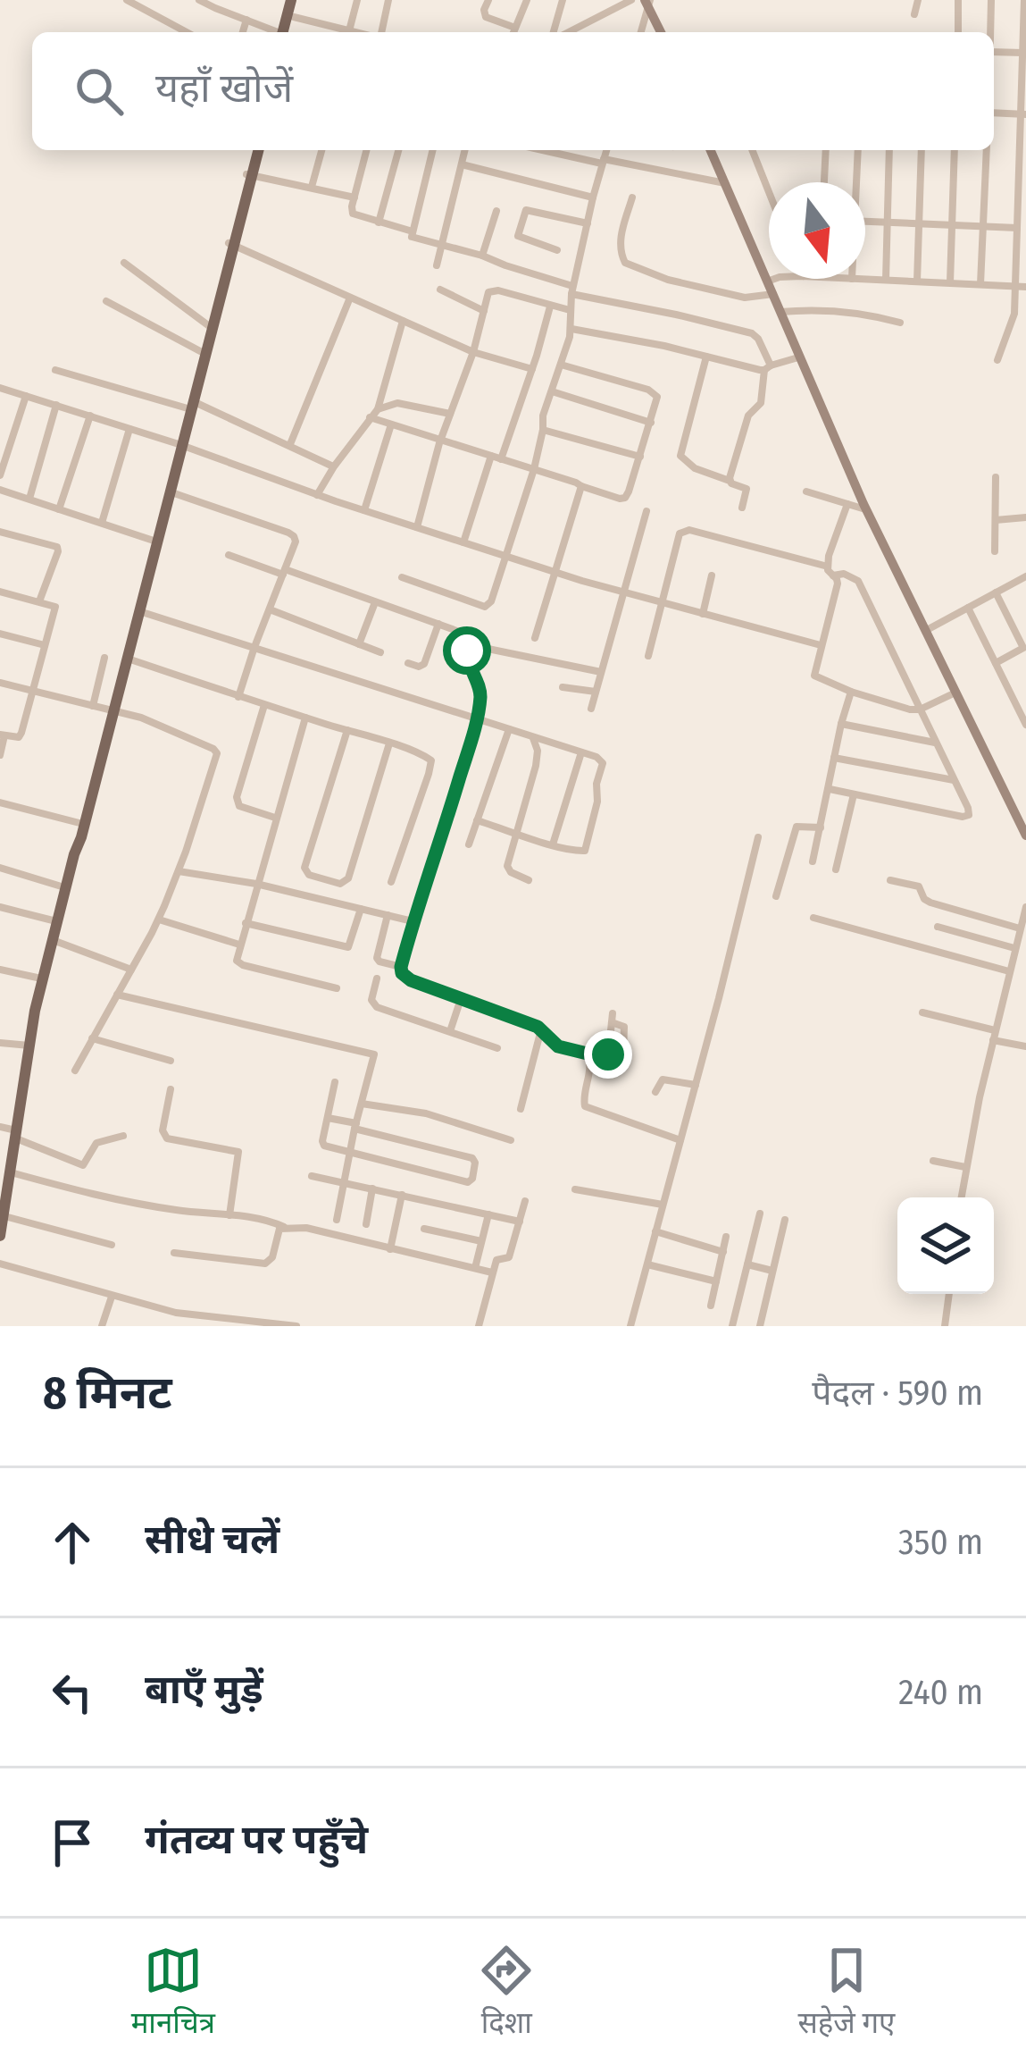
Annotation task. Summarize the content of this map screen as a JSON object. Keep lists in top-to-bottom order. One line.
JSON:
{"north":"bottom","page":{"search":"यहाँ खोजें","heading":["8 मिनट","पैदल · 590 m"],"list":[["सीधे चलें","350 m"],["बाएँ मुड़ें","240 m"],"गंतव्य पर पहुँचे"],"nav":["मानचित्र","दिशा","सहेजे गए"]}}
